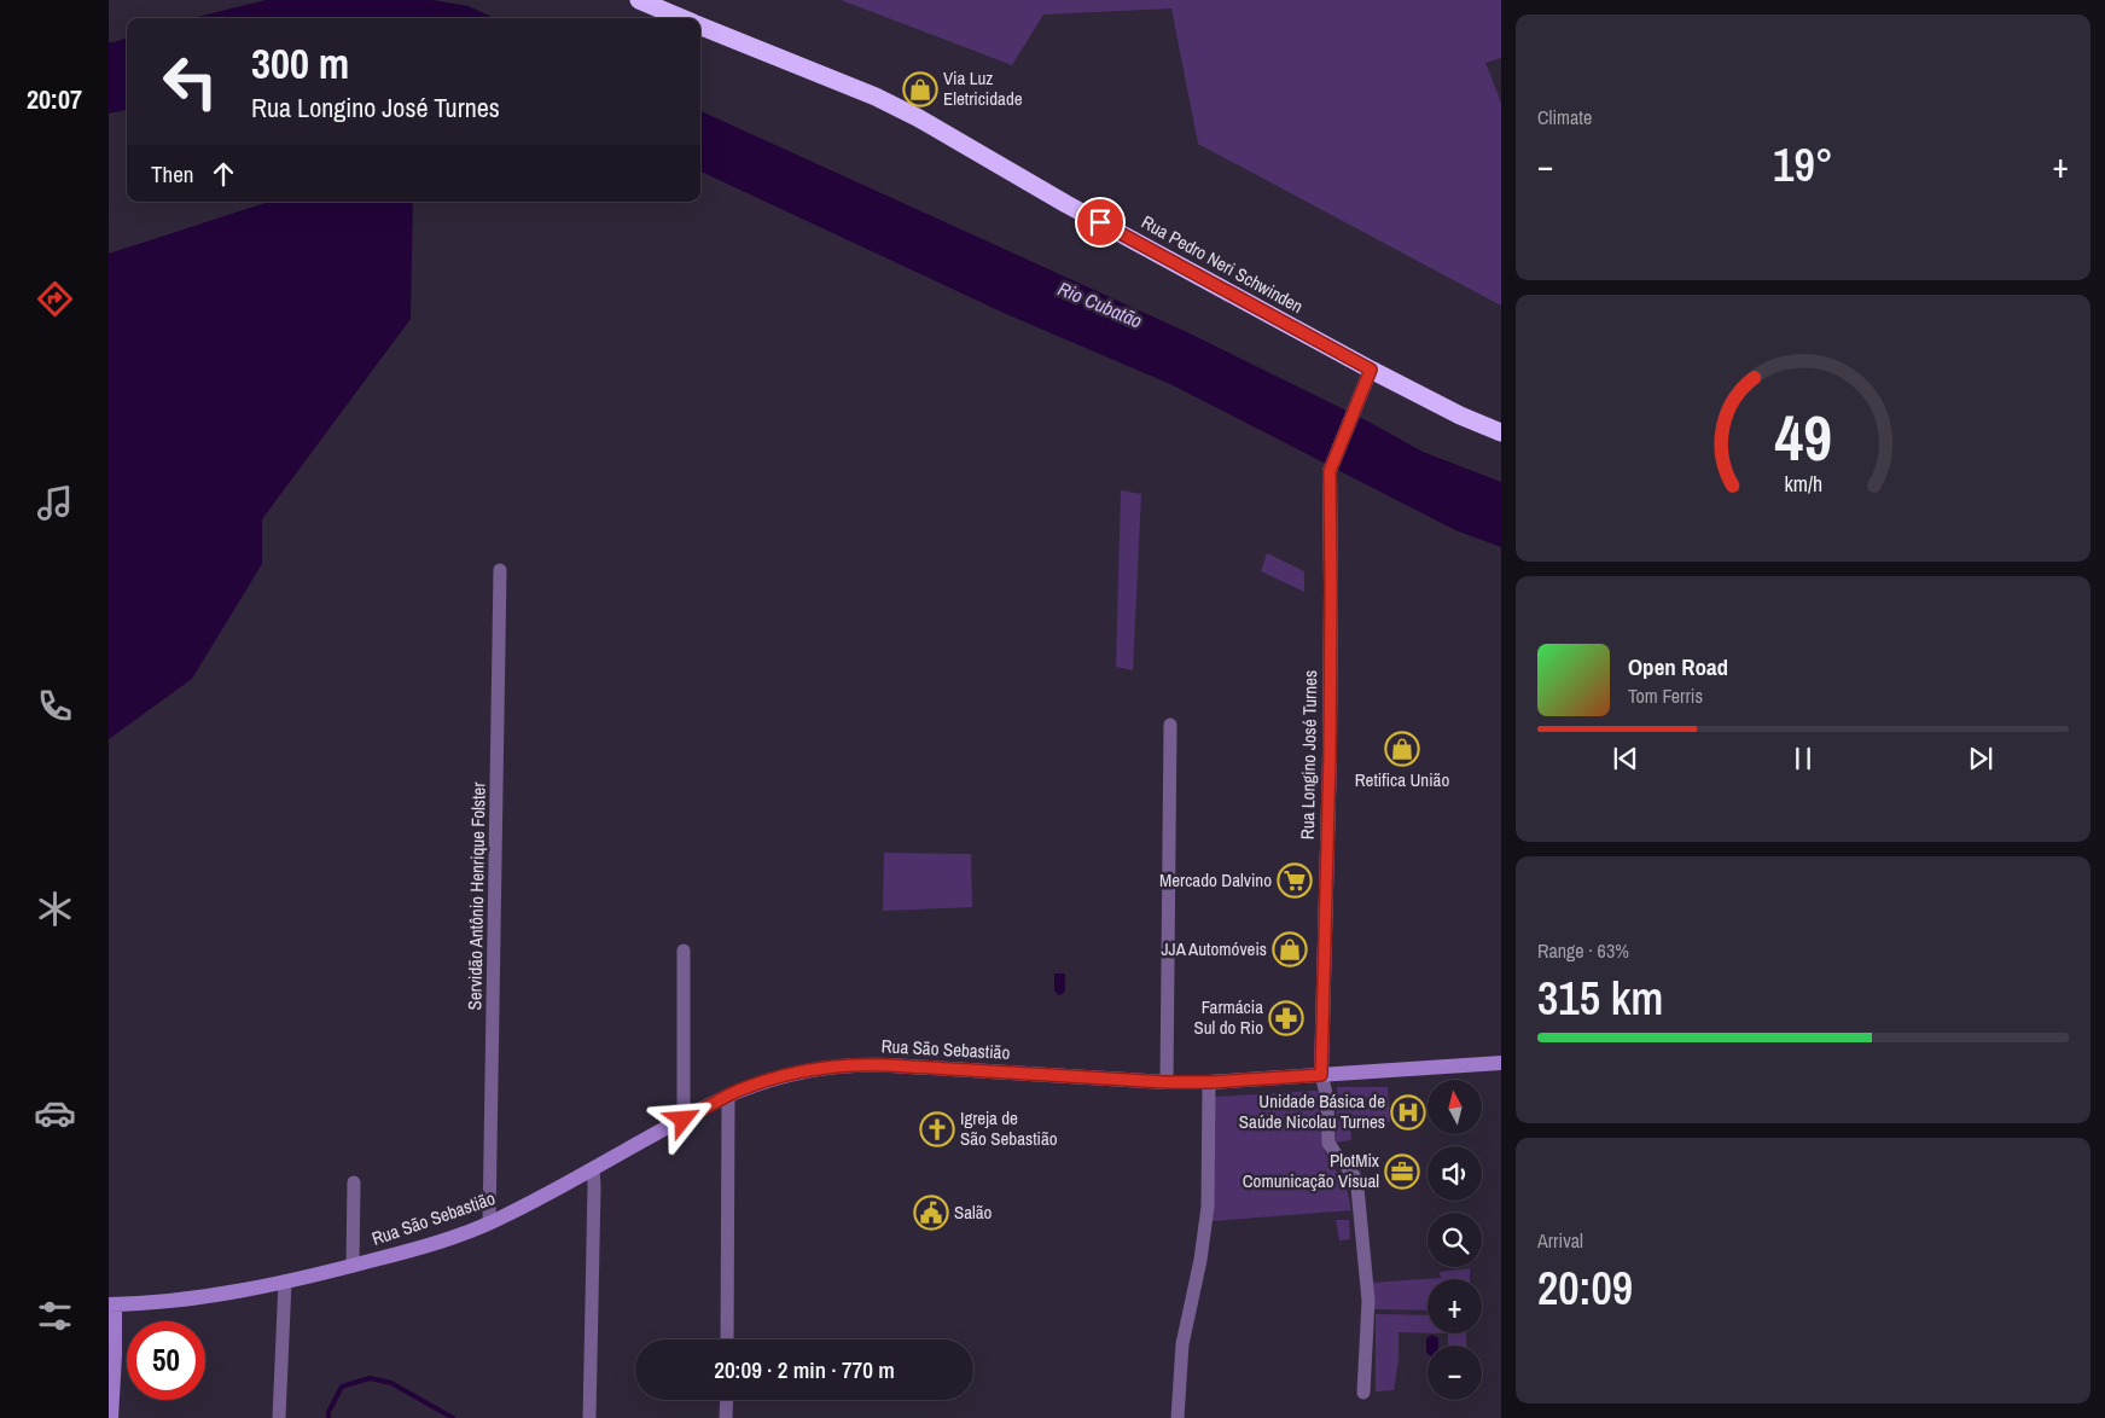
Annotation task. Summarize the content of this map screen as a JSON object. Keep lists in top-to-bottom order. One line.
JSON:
{"streets":{"highway":["Rua Pedro Neri Schwinden"],"main road":["Rua Longino José Turnes","Rua São Sebastião"],"street":["Servidão Antônio Henrique Folster"]},"crossings":[["Rua Pedro Neri Schwinden","Rua Longino José Turnes"],["Rua Longino José Turnes","Rua São Sebastião"],["Servidão Antônio Henrique Folster","Rua São Sebastião"]],"water":["Rio Cubatão"],"places":{"shop":["Via Luz Eletricidade","Retifica União","JJA Automóveis"],"supermarket":["Mercado Dalvino"],"pharmacy":["Farmácia Sul do Rio"],"hospital":["Unidade Básica de Saúde Nicolau Turnes"],"church":["Igreja de São Sebastião"],"office":["PlotMix Comunicação Visual"],"public building":["Salão"]},"north":"top","page":{"tabs":"20:07","tile":["Climate",["Range · 63%","315 km"],["Arrival","20:09"]],"turn":["300 m","Rua Longino José Turnes"],"heat":["−","19°","+"],"then":"Then","song":["Open Road","Tom Ferris"],"map_buttons":["+","−"],"limit":"50","trip":"20:09 · 2 min · 770 m","gauge":["49","km/h"]}}
